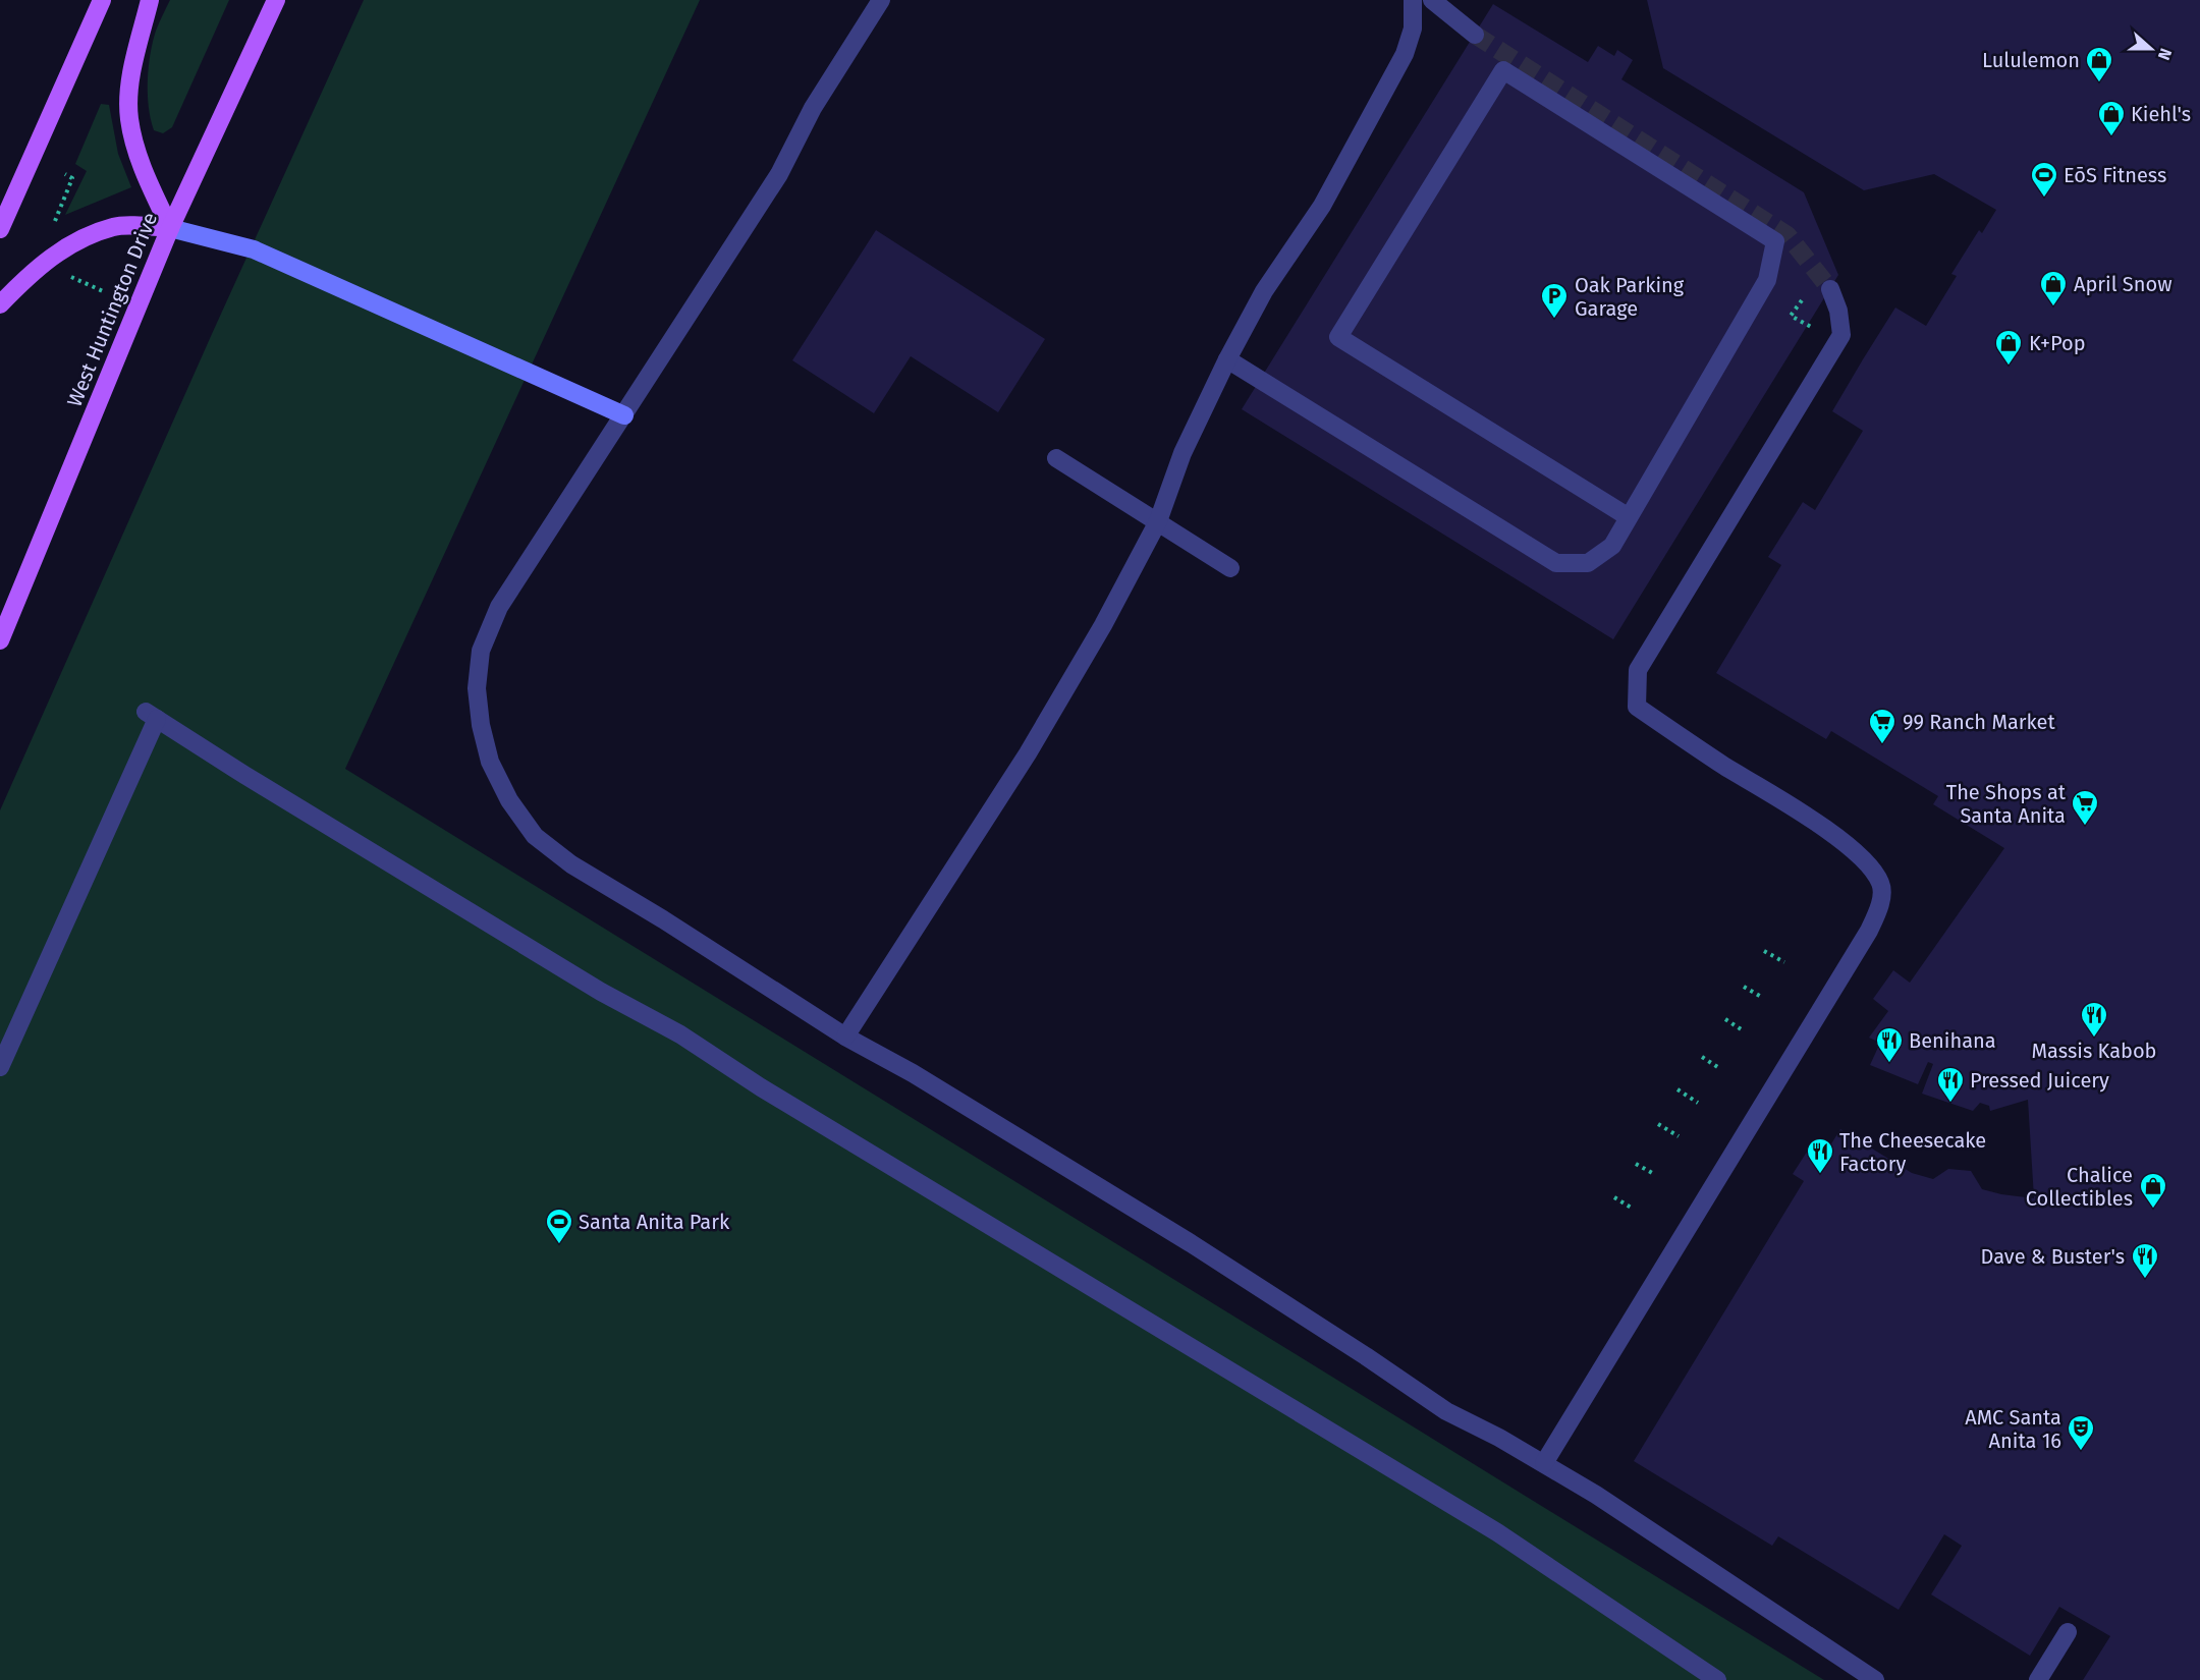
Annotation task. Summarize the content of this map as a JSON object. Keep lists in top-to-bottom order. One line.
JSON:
{"streets":{"main road":["West Huntington Drive"]},"places":{"shop":["Lululemon","Kiehl's","April Snow","K+Pop","Chalice Collectibles"],"sports":["EōS Fitness","Santa Anita Park"],"parking":["Oak Parking Garage"],"supermarket":["99 Ranch Market","The Shops at Santa Anita"],"restaurant":["Massis Kabob","Benihana","Pressed Juicery","The Cheesecake Factory","Dave & Buster's"],"theatre":["AMC Santa Anita 16"]},"north":"right"}
